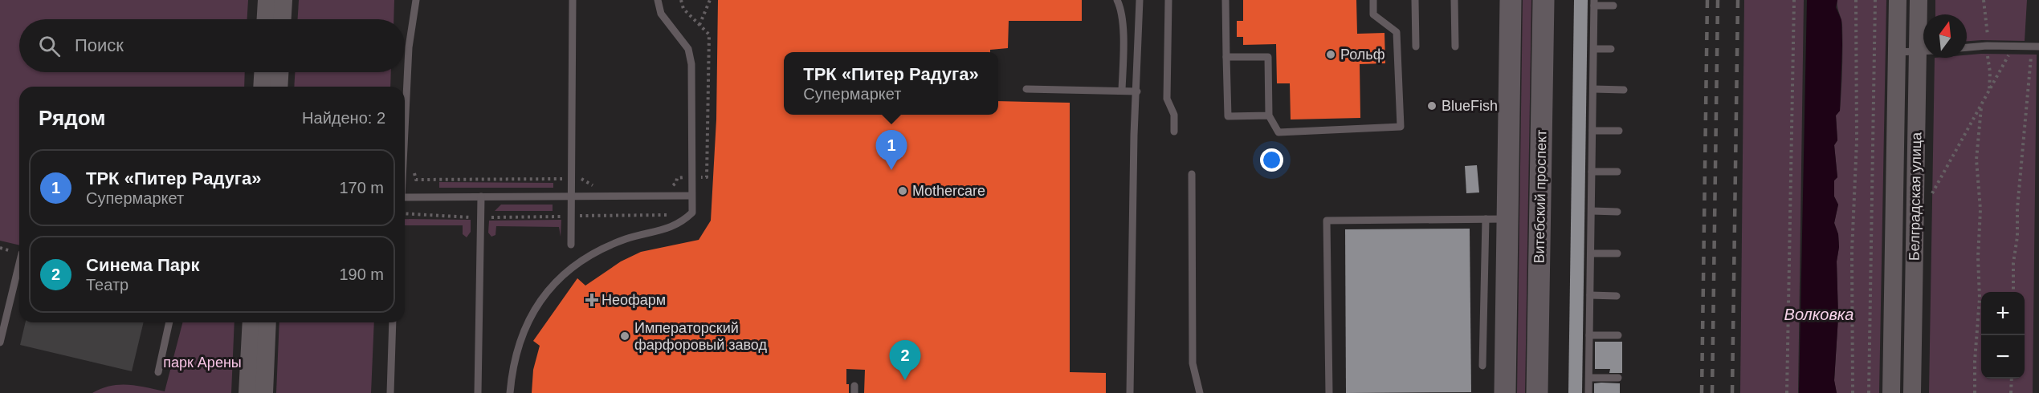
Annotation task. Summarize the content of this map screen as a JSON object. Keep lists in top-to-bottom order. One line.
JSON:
{"streets":{"main road":["Витебский проспект"],"street":["Белградская улица"]},"water":["Волковка"],"parks":["парк Арены"],"places":{"other":["Рольф","BlueFish","Mothercare","Императорский фарфоровый завод"],"health":["Неофарм"]},"north":"top","page":{"search":"Поиск","popup":["ТРК «Питер Радуга»","Супермаркет"],"heading":["Рядом","Найдено: 2"],"pins":["1","2"],"list":[{"mark":"1","name":"ТРК «Питер Радуга»","note":"Супермаркет","value":"170 m"},{"mark":"2","name":"Синема Парк","note":"Театр","value":"190 m"}],"map_buttons":["+","−"]}}
